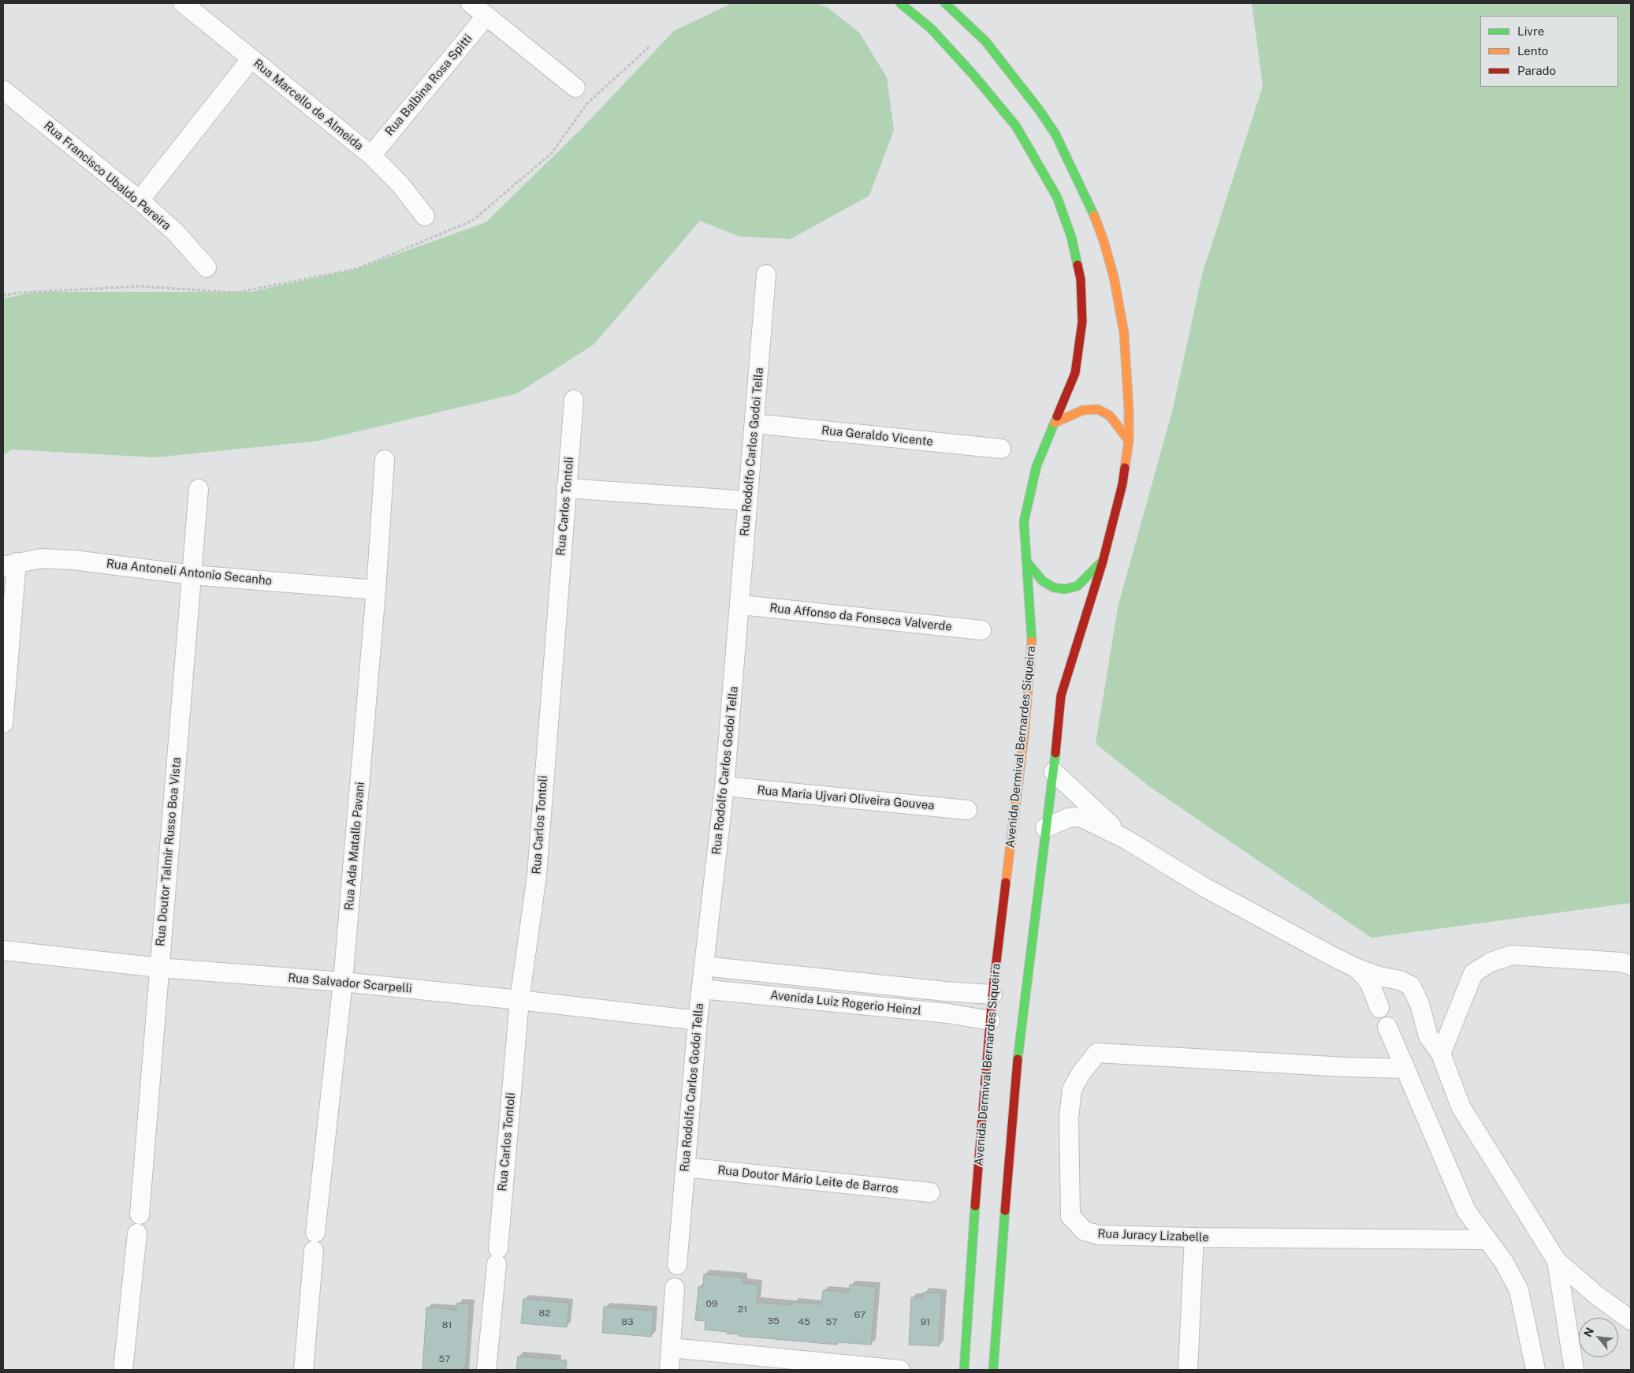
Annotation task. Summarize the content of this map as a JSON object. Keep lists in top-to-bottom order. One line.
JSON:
{"streets":{"main road":["Avenida Dermival Bernardes Siqueira"],"street":["Rua Balbina Rosa Spitti","Rua Marcello de Almeida","Rua Francisco Ubaldo Pereira","Rua Geraldo Vicente","Rua Rodolfo Carlos Godoi Tella","Rua Carlos Tontoli","Rua Antoneli Antonio Secanho","Rua Affonso da Fonseca Valverde","Rua Maria Ujvari Oliveira Gouvea","Rua Ada Matallo Pavani","Rua Doutor Talmir Russo Boa Vista","Rua Salvador Scarpelli","Avenida Luiz Rogerio Heinzl","Rua Doutor Mário Leite de Barros","Rua Juracy Lizabelle"]},"crossings":[["Rua Balbina Rosa Spitti","Rua Marcello de Almeida"],["Rua Geraldo Vicente","Rua Rodolfo Carlos Godoi Tella"],["Rua Rodolfo Carlos Godoi Tella","Rua Affonso da Fonseca Valverde"],["Rua Rodolfo Carlos Godoi Tella","Rua Maria Ujvari Oliveira Gouvea"],["Rua Rodolfo Carlos Godoi Tella","Rua Salvador Scarpelli"],["Rua Rodolfo Carlos Godoi Tella","Avenida Luiz Rogerio Heinzl"],["Rua Rodolfo Carlos Godoi Tella","Rua Doutor Mário Leite de Barros"],["Rua Carlos Tontoli","Rua Salvador Scarpelli"],["Rua Antoneli Antonio Secanho","Rua Ada Matallo Pavani"],["Rua Antoneli Antonio Secanho","Rua Doutor Talmir Russo Boa Vista"],["Avenida Dermival Bernardes Siqueira","Avenida Luiz Rogerio Heinzl"],["Rua Ada Matallo Pavani","Rua Salvador Scarpelli"],["Rua Doutor Talmir Russo Boa Vista","Rua Salvador Scarpelli"]],"house_numbers":["09","21","82","67","35","83","45","57","91","81","57"],"legend":["Livre","Lento","Parado"],"north":"top left"}
